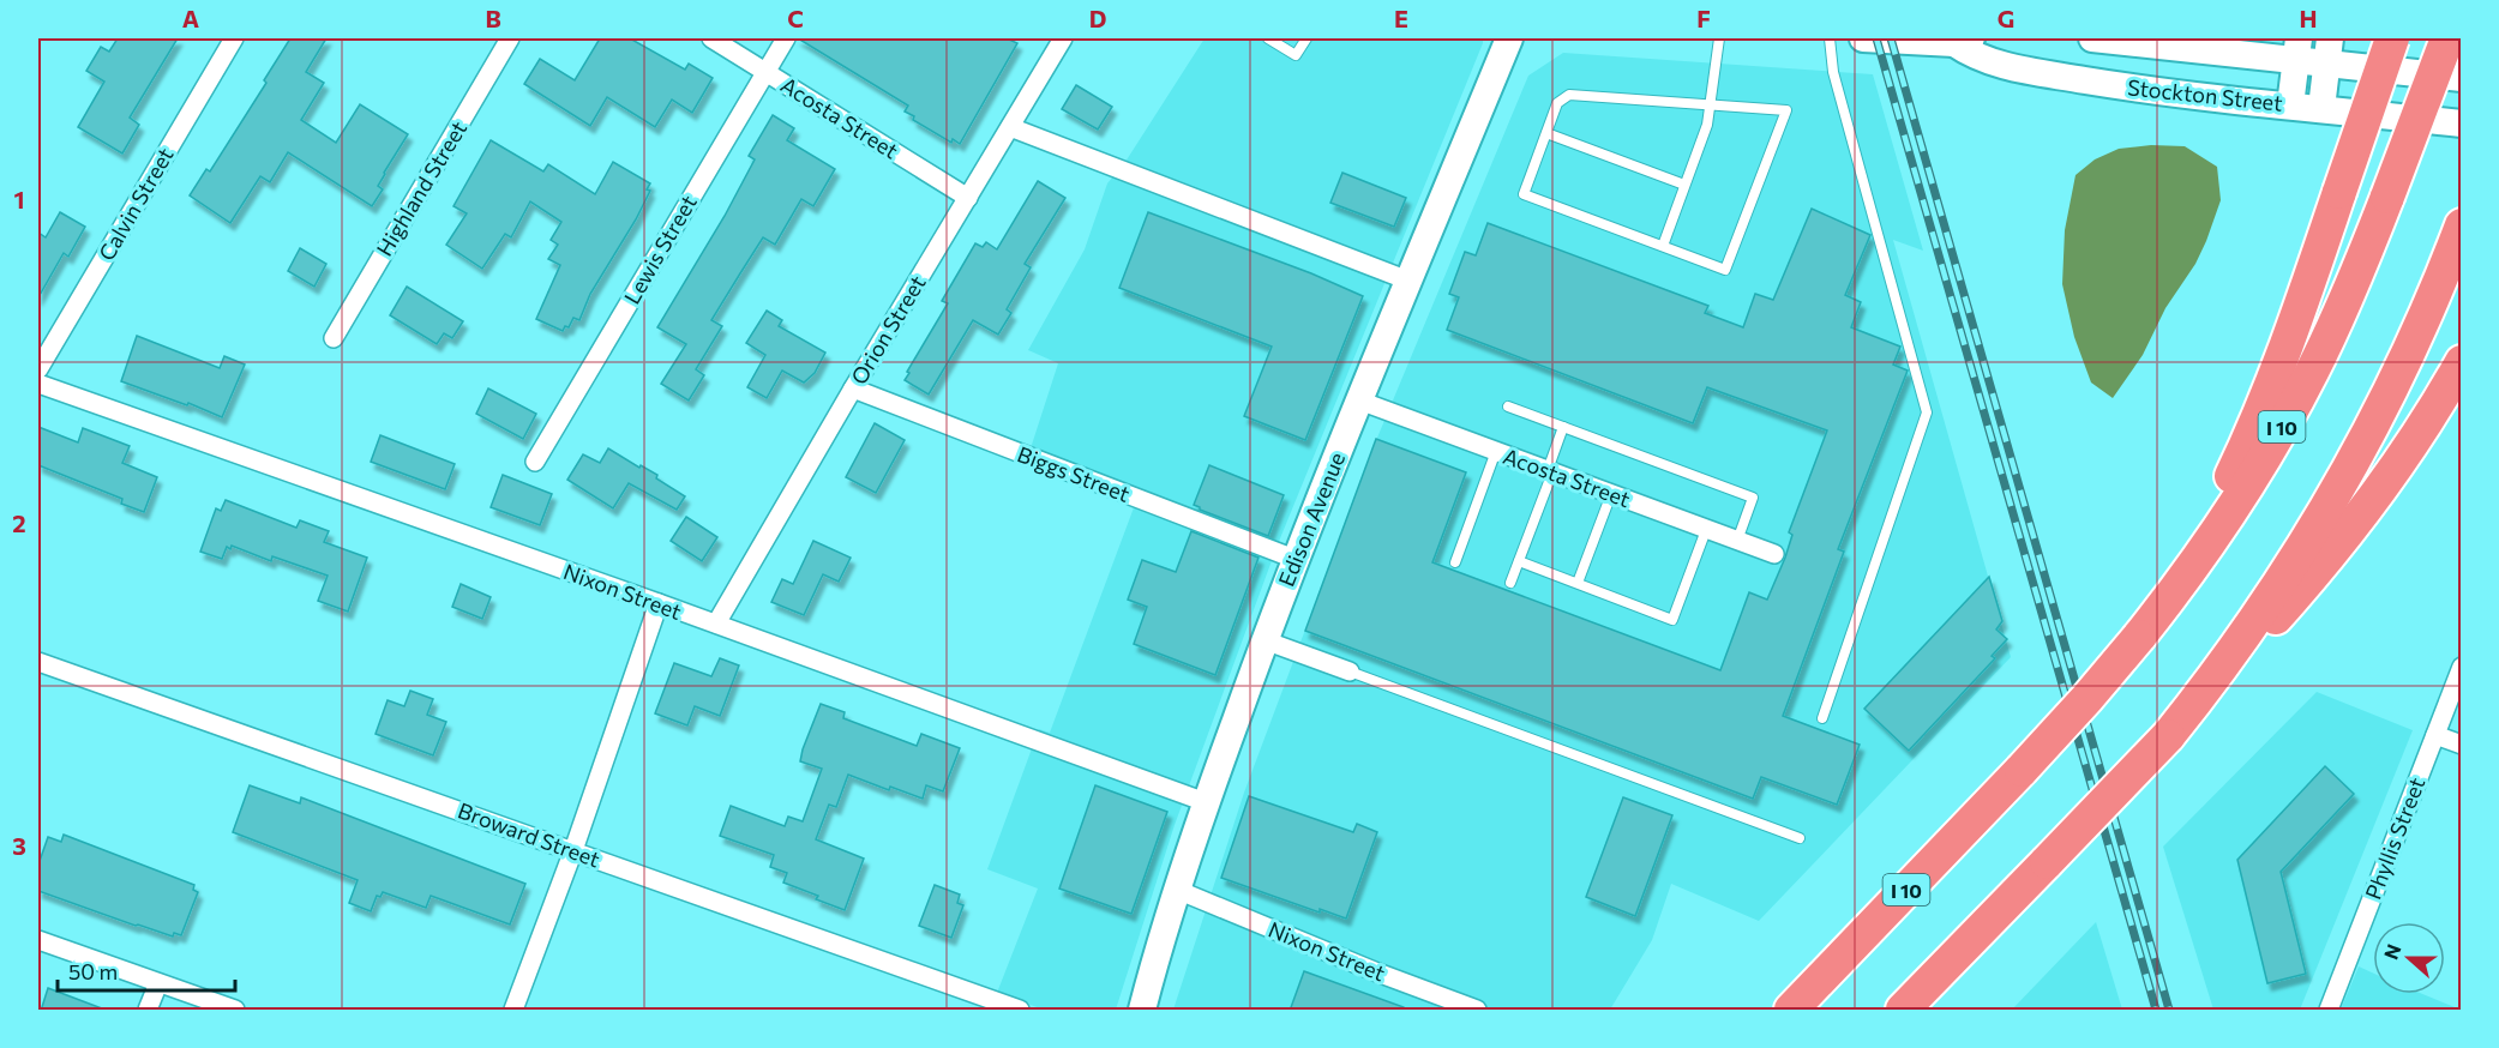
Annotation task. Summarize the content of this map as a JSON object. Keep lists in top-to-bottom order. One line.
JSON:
{"streets":{"highway":["I 10"],"main road":["Stockton Street","Edison Avenue"],"street":["Acosta Street","Highland Street","Calvin Street","Lewis Street","Orion Street","Biggs Street","Nixon Street","Broward Street","Phyllis Street"]},"crossings":[["Acosta Street","Lewis Street"],["Acosta Street","Orion Street"],["Acosta Street","Edison Avenue"],["Orion Street","Biggs Street"],["Orion Street","Nixon Street"],["Biggs Street","Edison Avenue"],["Edison Avenue","Nixon Street"]],"scale_bar":"50 m","north":"left","grid":{"columns":["A","B","C","D","E","F","G","H"],"rows":["1","2","3"]}}
